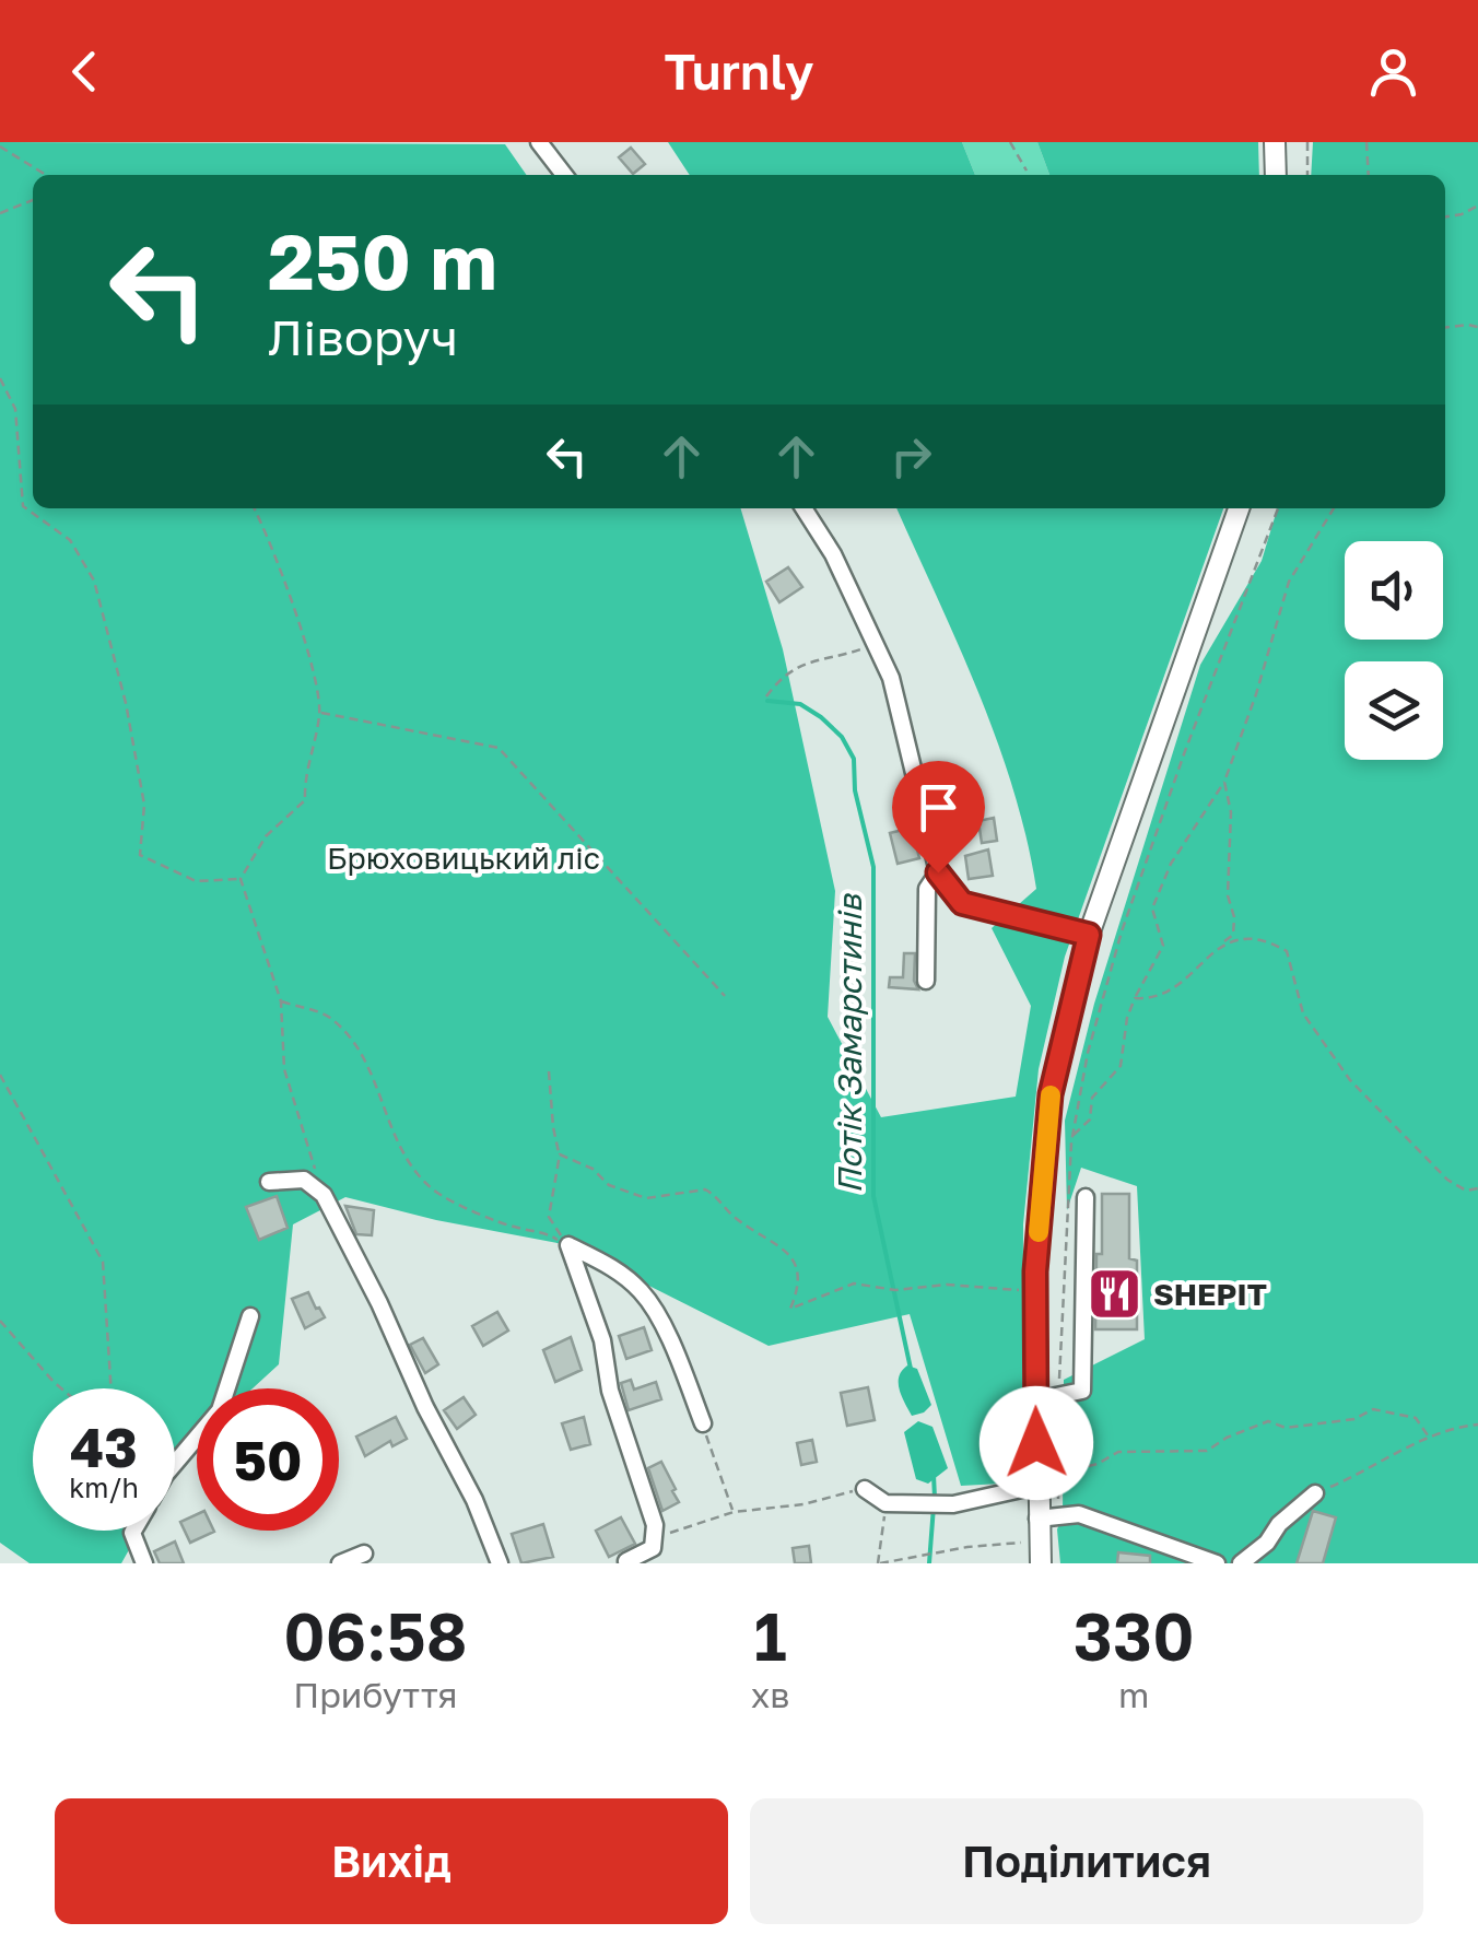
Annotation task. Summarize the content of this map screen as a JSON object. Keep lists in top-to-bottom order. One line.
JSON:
{"water":["Потік Замарстинів"],"parks":["Брюховицький ліс"],"places":{"restaurant":["SHEPIT"]},"page":{"header":"Turnly","turn":["250 m","Ліворуч"],"speed":"43 km/h","limit":"50","eta":["06:58","Прибуття","1","хв","330","m"],"buttons":["Вихід","Поділитися"]}}
